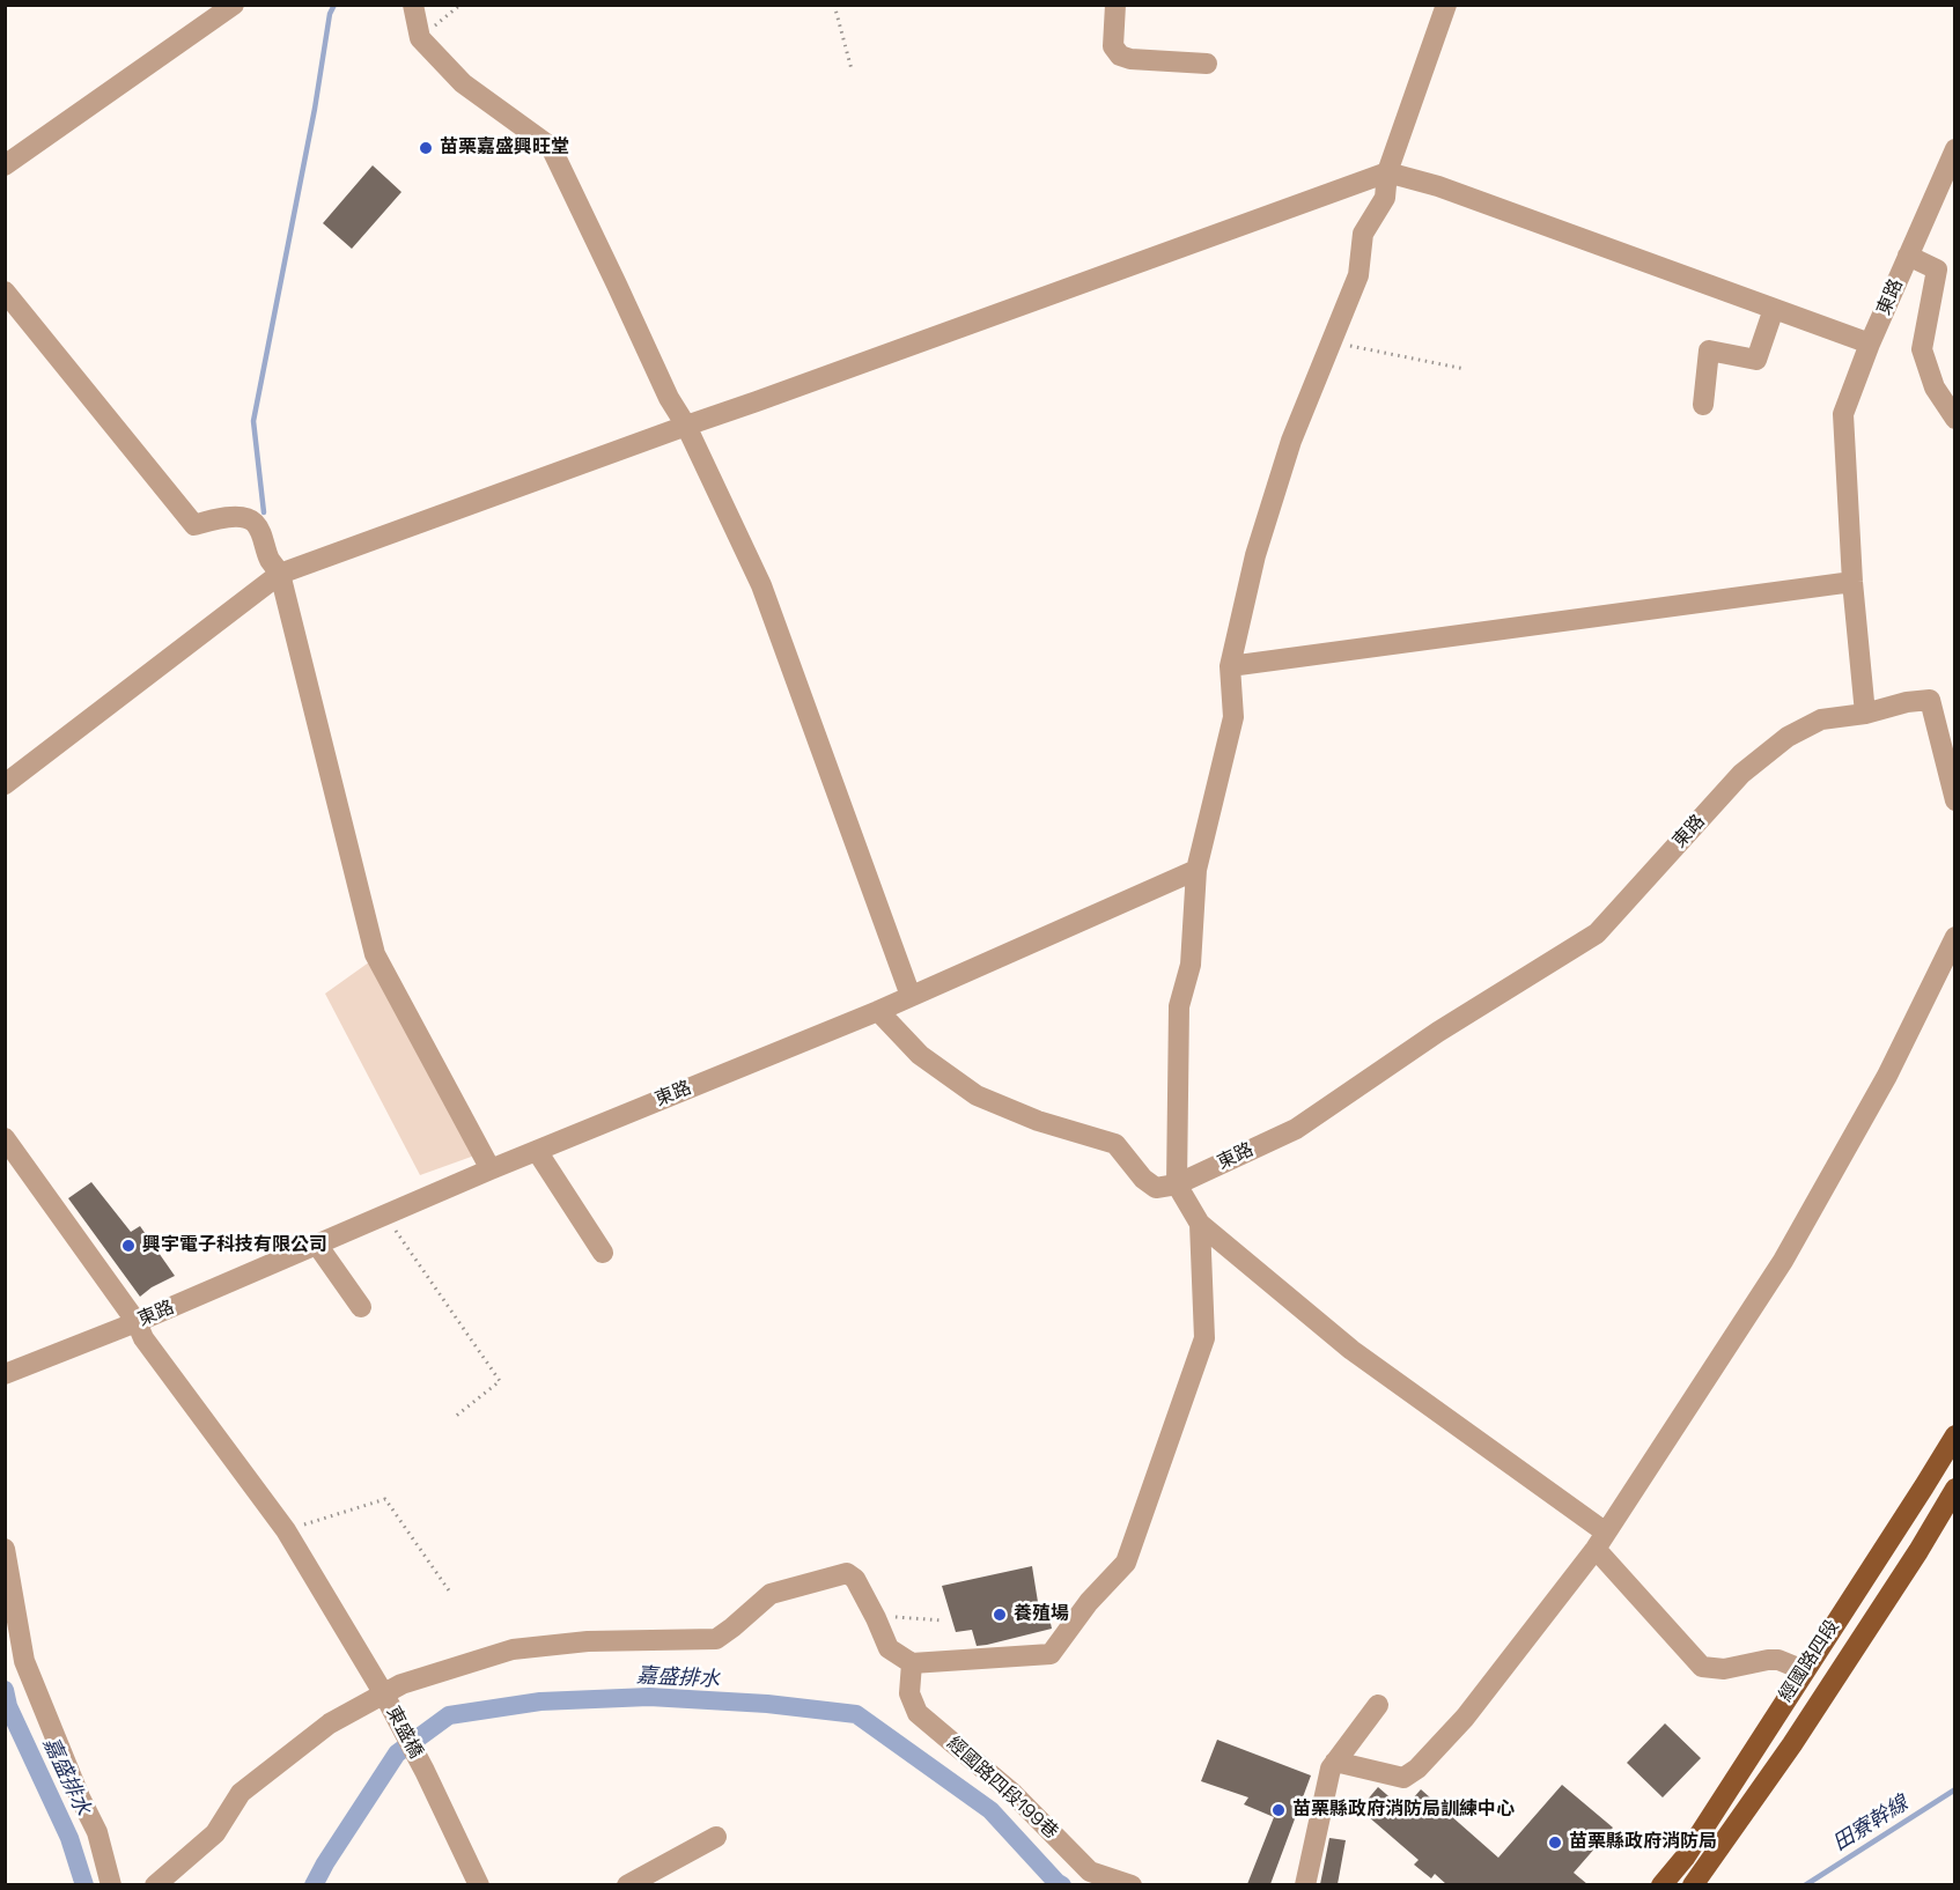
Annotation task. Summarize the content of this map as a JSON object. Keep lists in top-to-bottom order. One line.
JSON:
{"streets":{"main road":["經國路四段"],"lane":["東路","東盛橋","經國路四段199巷"]},"crossings":[["東路","東盛橋"]],"water":["嘉盛排水","田寮幹線"],"places":["苗栗嘉盛興旺堂","興宇電子科技有限公司","養殖場","苗栗縣政府消防局訓練中心","苗栗縣政府消防局"]}
